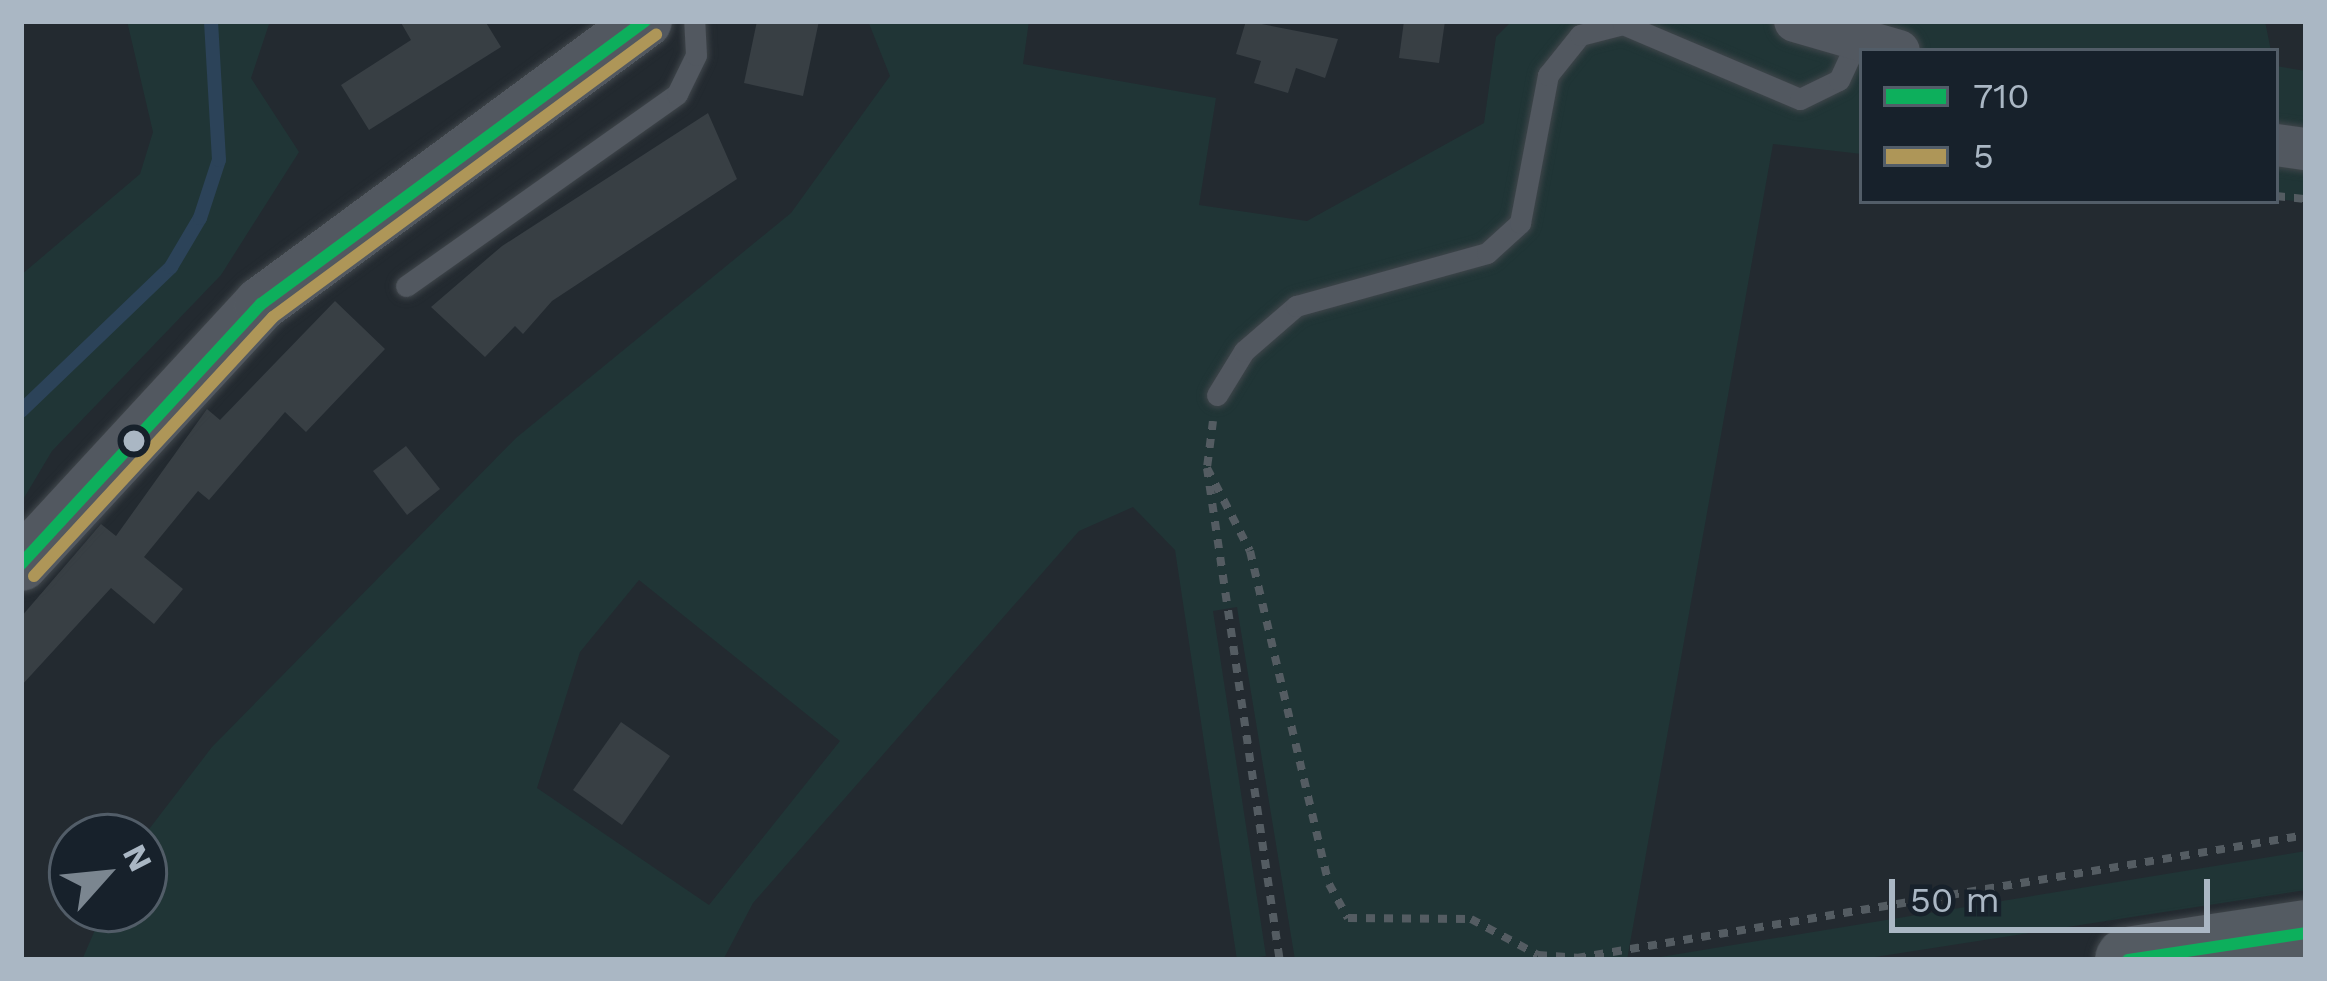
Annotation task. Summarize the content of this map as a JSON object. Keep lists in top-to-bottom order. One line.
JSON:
{"lines":["transit line 710","transit line 5"],"legend":["710","5"],"scale_bar":"50 m","north":"top right"}
